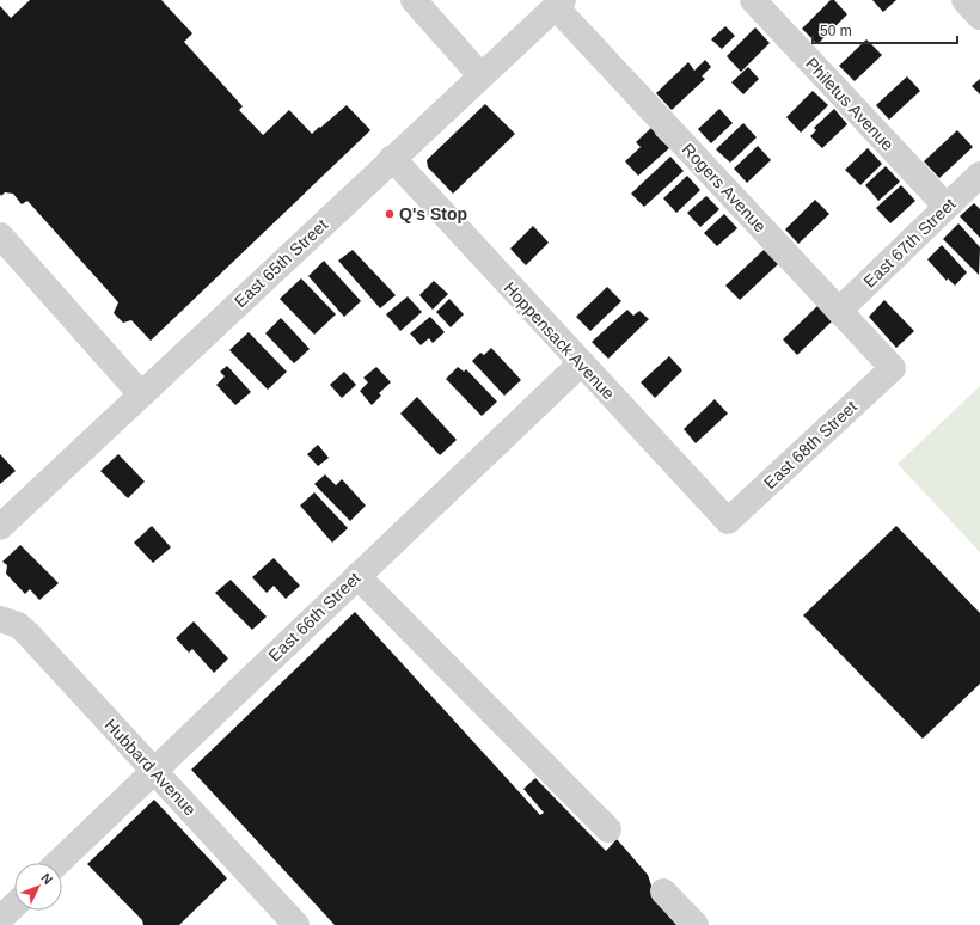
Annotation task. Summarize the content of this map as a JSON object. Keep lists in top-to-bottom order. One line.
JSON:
{"streets":{"street":["Philetus Avenue","Rogers Avenue","East 67th Street","East 65th Street","Hoppensack Avenue","East 68th Street","East 66th Street","Hubbard Avenue"]},"crossings":[["Philetus Avenue","East 67th Street"],["Rogers Avenue","East 67th Street"],["Rogers Avenue","East 65th Street"],["Rogers Avenue","East 68th Street"],["East 65th Street","Hoppensack Avenue"],["Hoppensack Avenue","East 68th Street"],["Hoppensack Avenue","East 66th Street"],["East 66th Street","Hubbard Avenue"]],"places":["Q's Stop"],"scale_bar":"50 m","north":"top right"}
